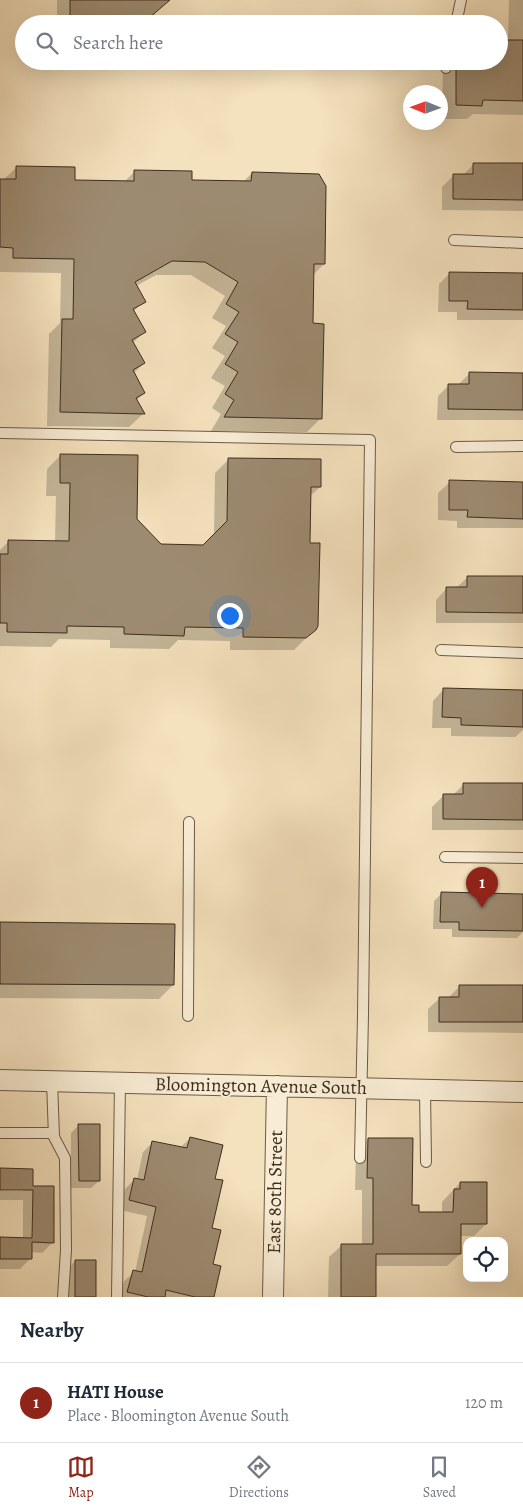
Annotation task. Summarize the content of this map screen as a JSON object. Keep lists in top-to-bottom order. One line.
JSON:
{"streets":{"street":["Bloomington Avenue South","East 80th Street"]},"crossings":[["Bloomington Avenue South","East 80th Street"]],"north":"left","page":{"search":"Search here","pins":"1","heading":"Nearby","list":[{"mark":"1","name":"HATI House","note":"Place · Bloomington Avenue South","value":"120 m"}],"nav":["Map","Directions","Saved"]}}
